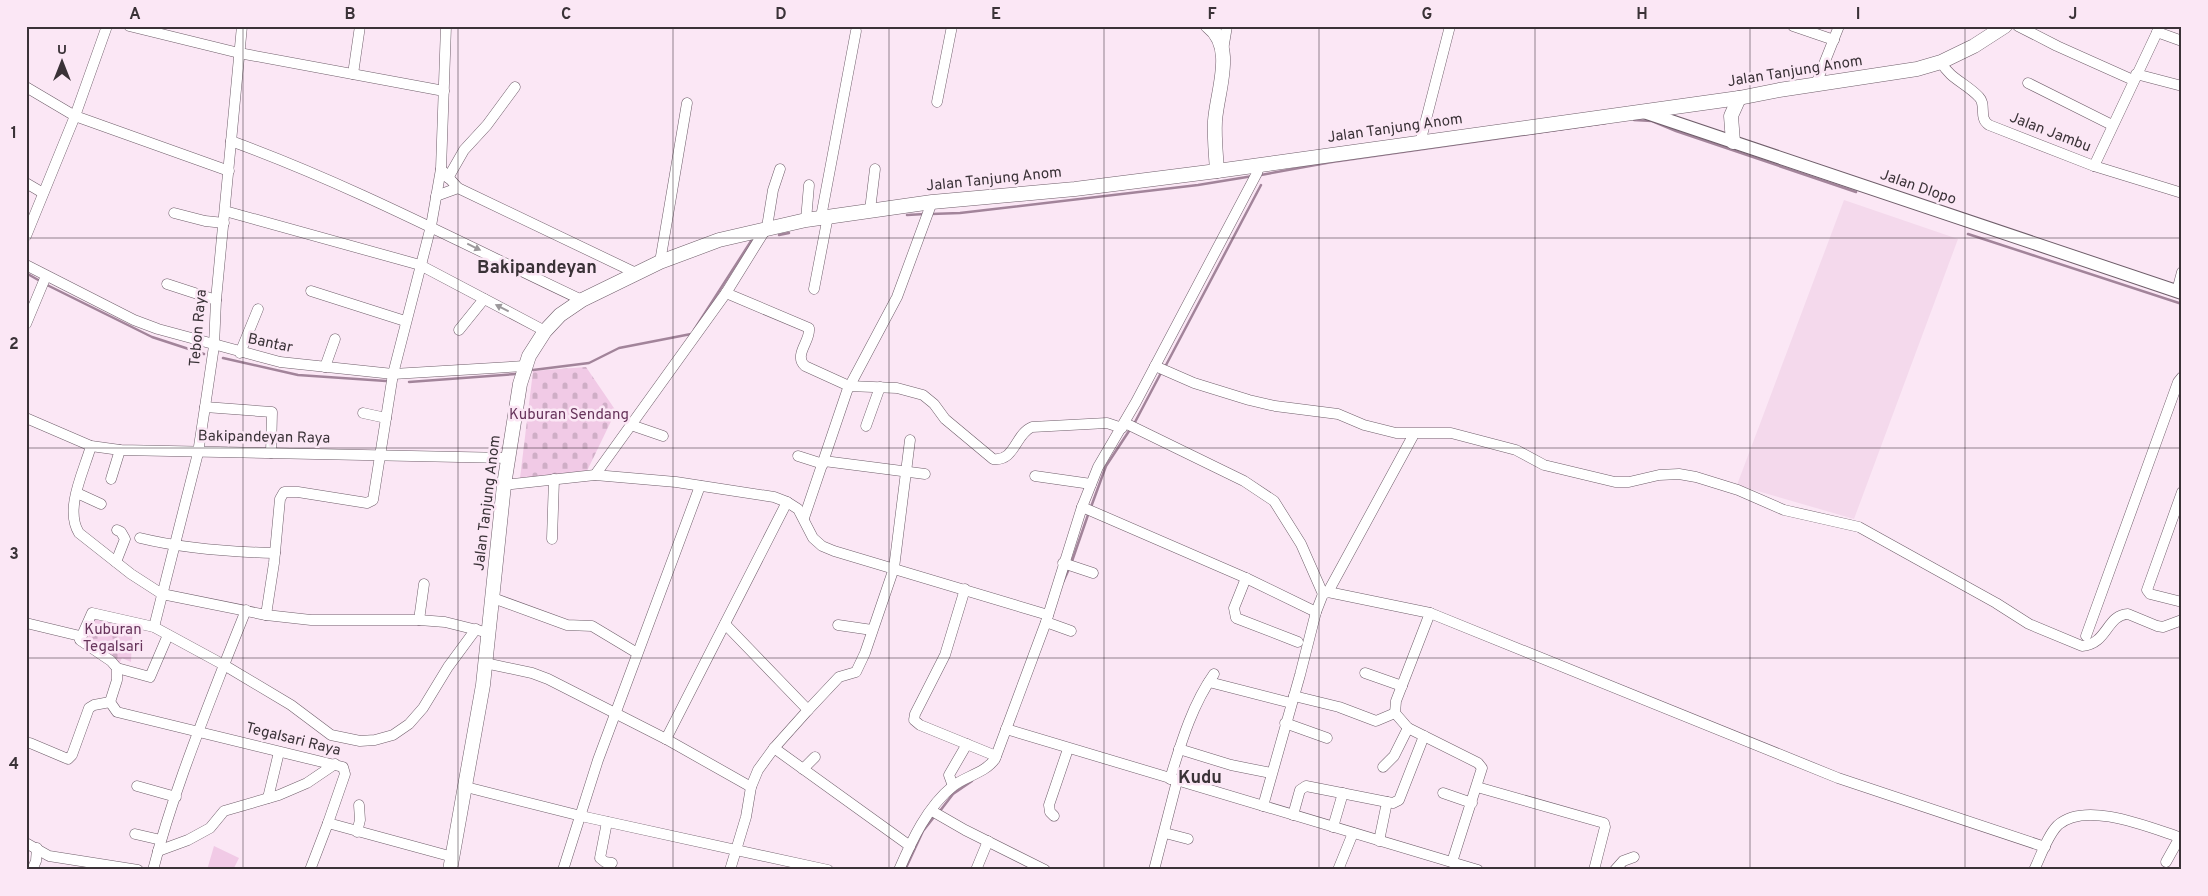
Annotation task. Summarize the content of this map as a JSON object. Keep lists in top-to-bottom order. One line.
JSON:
{"streets":{"main road":["Jalan Tanjung Anom"],"street":["Jalan Jambu","Jalan Dlopo","Tebon Raya","Bantar","Bakipandeyan Raya","Tegalsari Raya"]},"crossings":[["Jalan Tanjung Anom","Jalan Jambu"],["Jalan Tanjung Anom","Jalan Dlopo"],["Jalan Tanjung Anom","Bantar"],["Jalan Tanjung Anom","Bakipandeyan Raya"],["Tebon Raya","Bantar"],["Tebon Raya","Bakipandeyan Raya"]],"districts":["Bakipandeyan","Kudu"],"parks":["Kuburan Sendang","Kuburan Tegalsari"],"north":"top","grid":{"columns":["A","B","C","D","E","F","G","H","I","J"],"rows":["1","2","3","4"]}}
